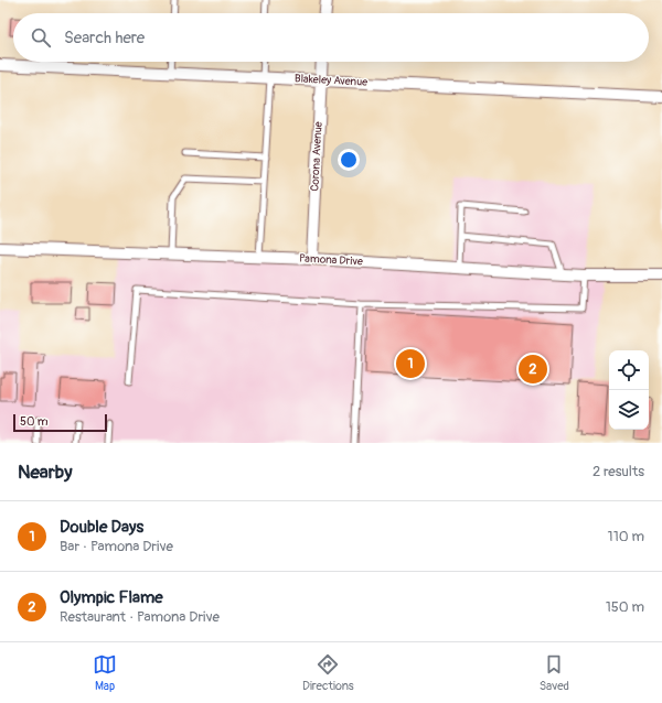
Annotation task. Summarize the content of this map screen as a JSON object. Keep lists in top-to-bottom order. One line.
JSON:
{"streets":{"street":["Blakeley Avenue","Corona Avenue","Pamona Drive"]},"crossings":[["Blakeley Avenue","Corona Avenue"],["Corona Avenue","Pamona Drive"]],"scale_bar":"50 m","page":{"search":"Search here","pins":["1","2"],"scale":"50 m","heading":["Nearby","2 results"],"list":[{"mark":"1","name":"Double Days","note":"Bar · Pamona Drive","value":"110 m"},{"mark":"2","name":"Olympic Flame","note":"Restaurant · Pamona Drive","value":"150 m"}],"nav":["Map","Directions","Saved"]}}
